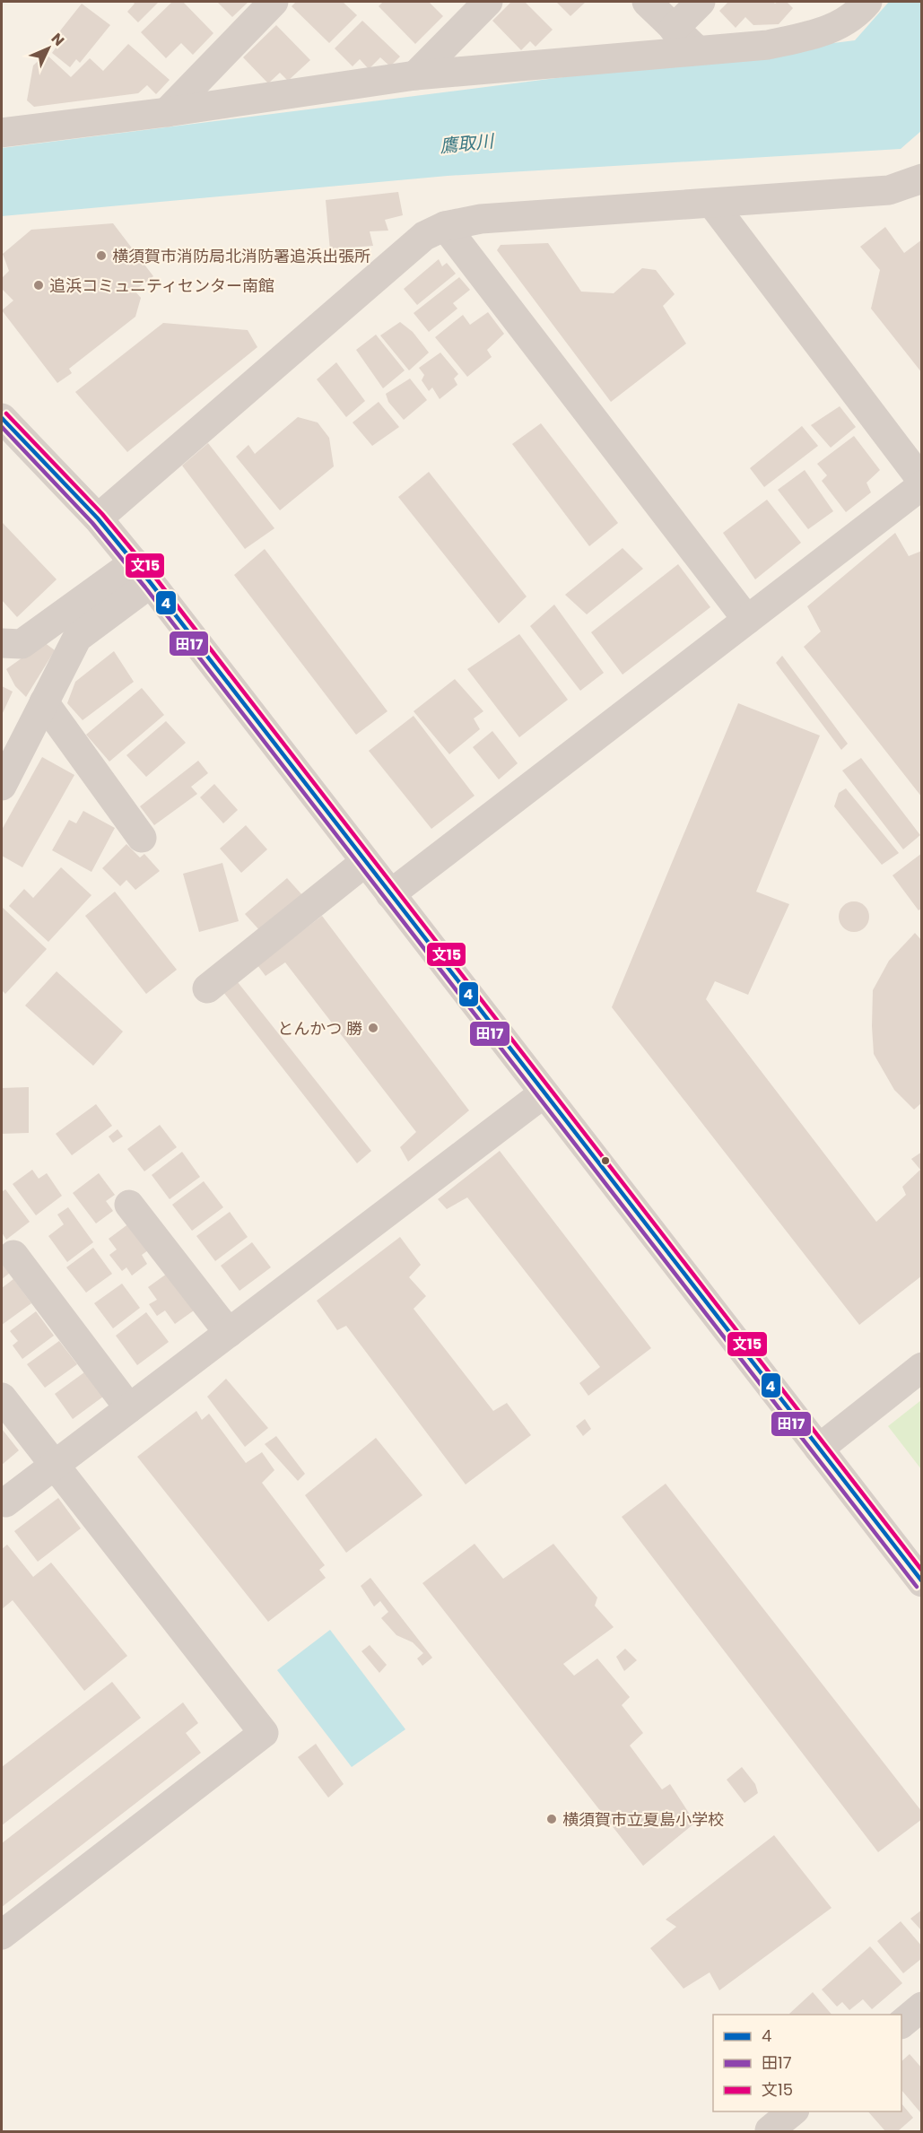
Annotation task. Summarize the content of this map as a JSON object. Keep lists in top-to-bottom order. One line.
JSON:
{"water":["鷹取川"],"places":["横須賀市消防局北消防署追浜出張所","追浜コミュニティセンター南館","とんかつ 勝","横須賀市立夏島小学校"],"lines":["transit line 文15","transit line 4","transit line 田17"],"legend":["4","田17","文15"],"north":"top right"}
